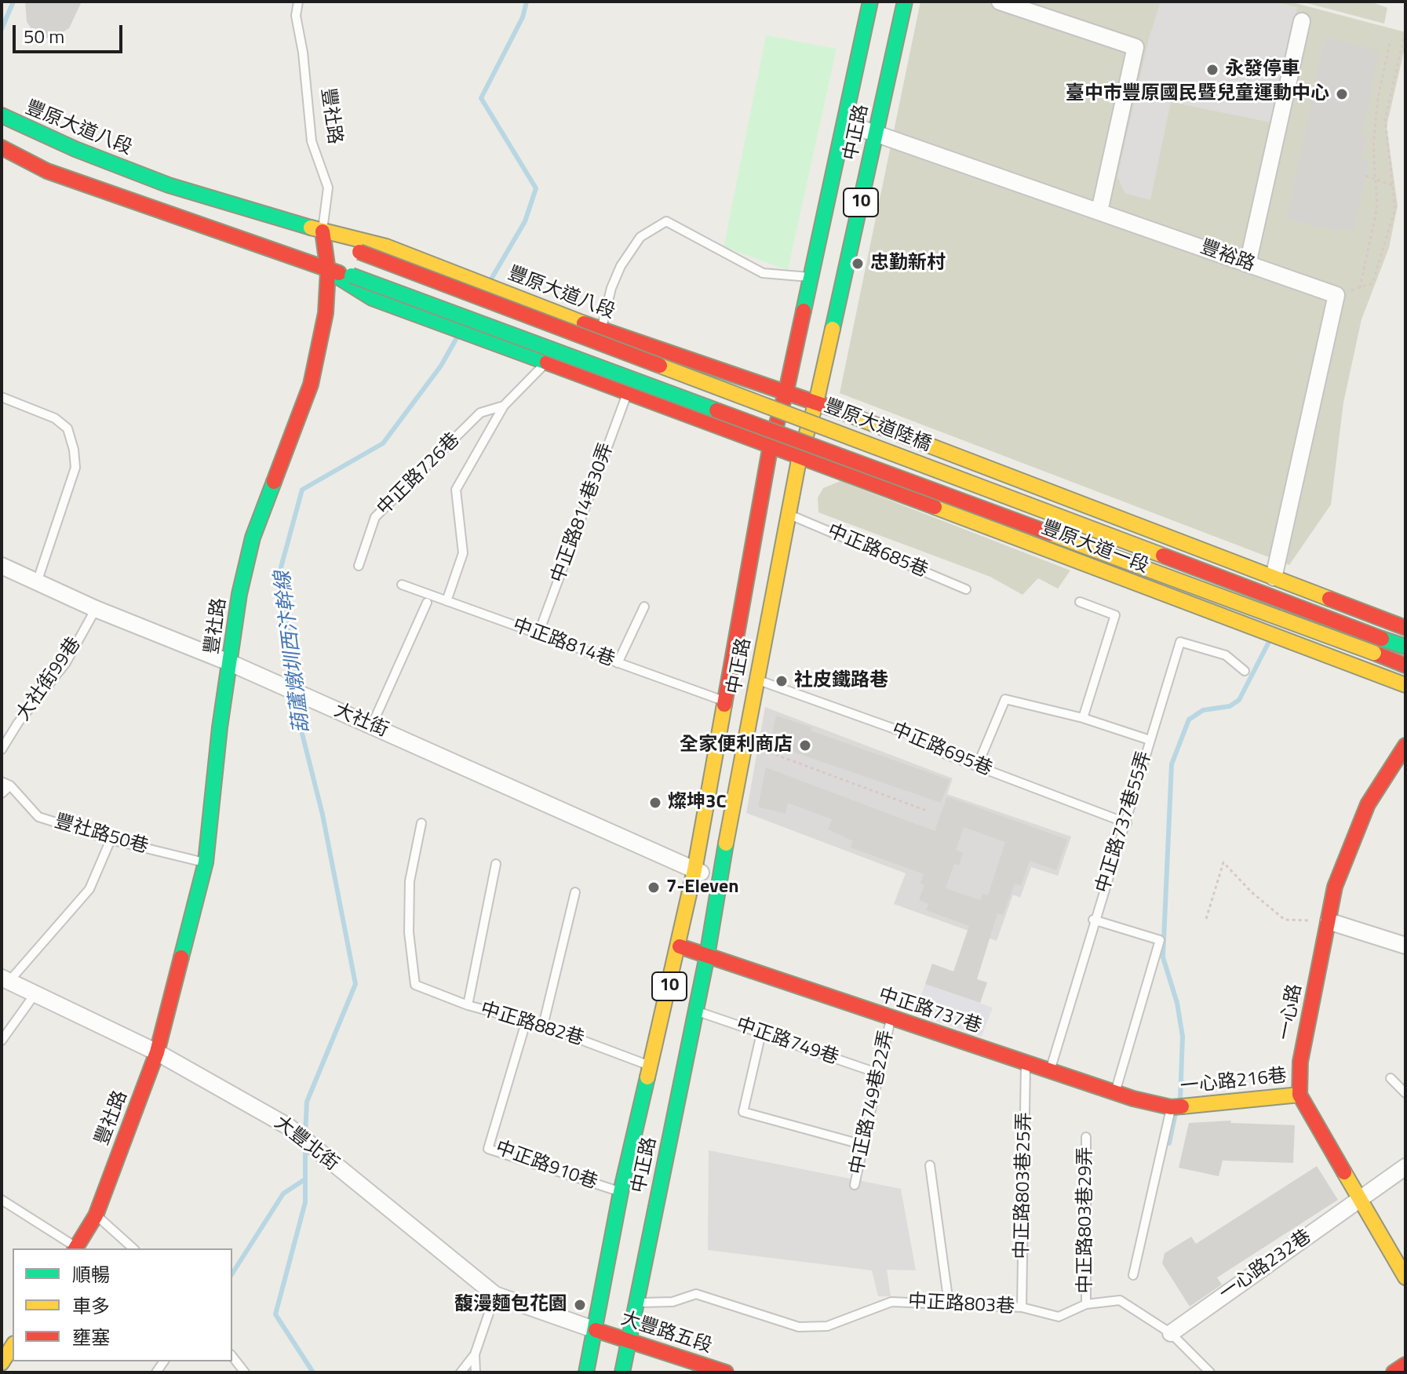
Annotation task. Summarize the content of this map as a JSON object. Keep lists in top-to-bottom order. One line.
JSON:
{"streets":{"street":["豐社路","豐原大道八段","中正路","10","豐裕路","豐原大道陸橋","豐原大道一段","大社街","中正路737巷","一心路","一心路216巷","大豐北街","一心路232巷","大豐路五段"],"lane":["中正路726巷","中正路814巷30弄","中正路685巷","中正路814巷","大社街99巷","中正路695巷","中正路737巷55弄","豐社路50巷","中正路882巷","中正路749巷","中正路749巷22弄","中正路910巷","中正路803巷25弄","中正路803巷29弄","中正路803巷"]},"crossings":[["豐社路","豐原大道八段"],["豐社路","大社街"],["豐社路","豐社路50巷"],["豐社路","大豐北街"],["豐原大道八段","中正路"],["豐原大道八段","豐原大道陸橋"],["豐原大道八段","豐原大道一段"],["中正路","10"],["中正路","豐裕路"],["中正路","豐原大道一段"],["中正路","中正路685巷"],["中正路","中正路814巷"],["中正路","大社街"],["中正路","中正路695巷"],["中正路","中正路737巷"],["中正路","中正路882巷"],["中正路","中正路749巷"],["中正路","大豐北街"],["中正路","中正路910巷"],["中正路","中正路803巷"],["中正路","大豐路五段"],["10","大豐北街"],["10","大豐路五段"],["中正路814巷30弄","中正路814巷"],["大社街99巷","大社街"],["中正路695巷","中正路737巷55弄"],["中正路737巷55弄","中正路737巷"],["中正路737巷","一心路216巷"],["中正路737巷","中正路749巷22弄"],["中正路737巷","中正路803巷25弄"],["一心路","一心路216巷"],["中正路882巷","中正路910巷"],["中正路749巷","中正路749巷22弄"],["大豐北街","大豐路五段"],["中正路803巷25弄","中正路803巷"],["中正路803巷29弄","中正路803巷"],["一心路232巷","中正路803巷"]],"water":["葫蘆燉圳西汴幹線"],"places":["永發停車","臺中市豐原國民暨兒童運動中心","忠勤新村","社皮鐵路巷","全家便利商店","燦坤3C","7-Eleven","馥漫麵包花園"],"legend":["順暢","車多","壅塞"],"scale_bar":"50 m"}
